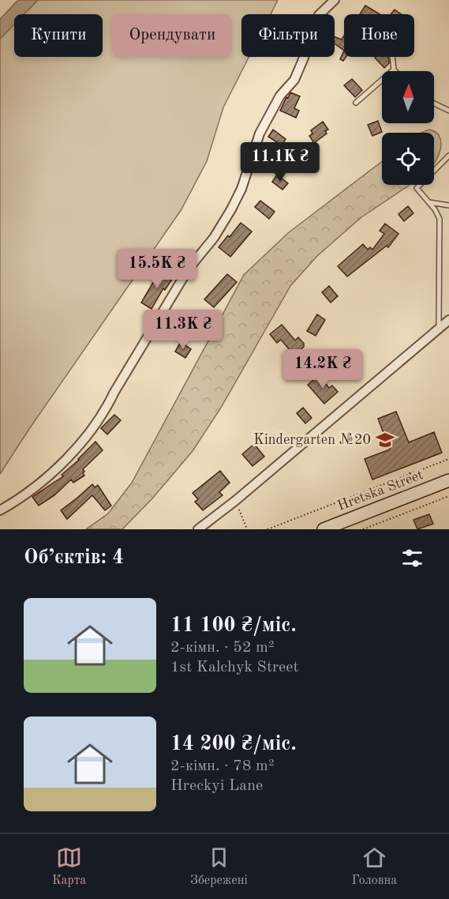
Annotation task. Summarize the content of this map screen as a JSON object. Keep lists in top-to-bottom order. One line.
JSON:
{"streets":{"street":["Hretska Street"]},"places":{"school or university":["Kindergarten №20"]},"north":"top","page":{"chip":["Купити","Орендувати","Фільтри","Нове"],"price":["11.1K ₴","15.5K ₴","11.3K ₴","14.2K ₴"],"heading":"Об’єктів: 4","list":[{"name":"11 100 ₴/міс.","note":"2-кімн. · 52 m² · 1st Kalchyk Street"},{"name":"14 200 ₴/міс.","note":"2-кімн. · 78 m² · Hreckyi Lane"}],"tabs":["Карта","Збережені","Головна"]}}
